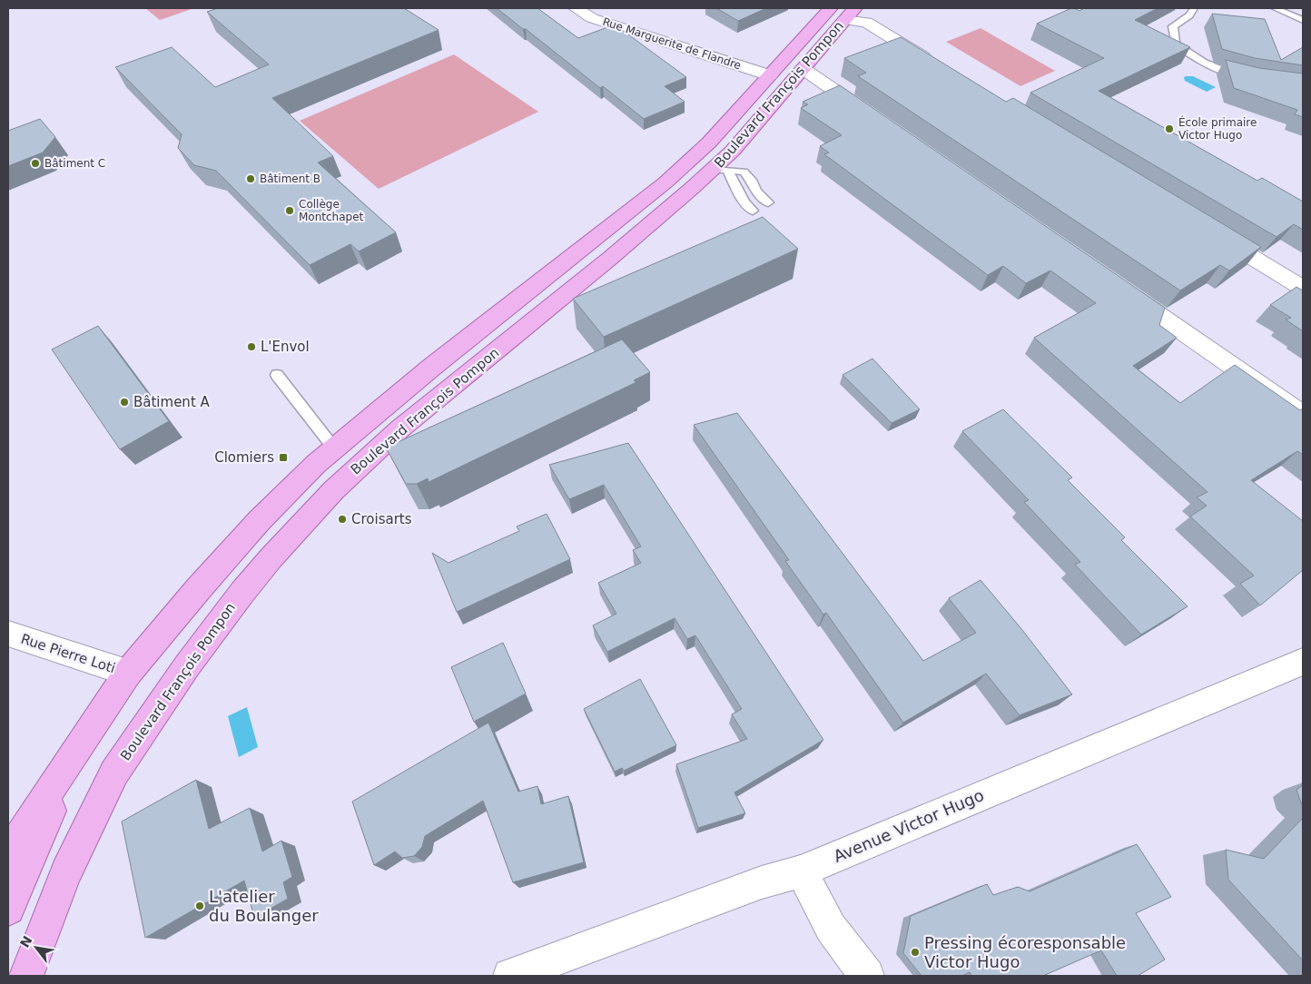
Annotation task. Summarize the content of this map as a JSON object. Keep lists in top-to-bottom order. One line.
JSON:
{"streets":{"main road":["Boulevard François Pompon"],"street":["Rue Marguerite de Flandre","Rue Pierre Loti","Avenue Victor Hugo"]},"crossings":[["Rue Marguerite de Flandre","Boulevard François Pompon"],["Boulevard François Pompon","Rue Pierre Loti"]],"places":{"other":["École primaire Victor Hugo","Bâtiment C","Bâtiment B","Collège Montchapet","L'Envol","Bâtiment A","Croisarts","L'atelier du Boulanger","Pressing écoresponsable Victor Hugo"],"transit":["Clomiers"]},"north":"top left"}
